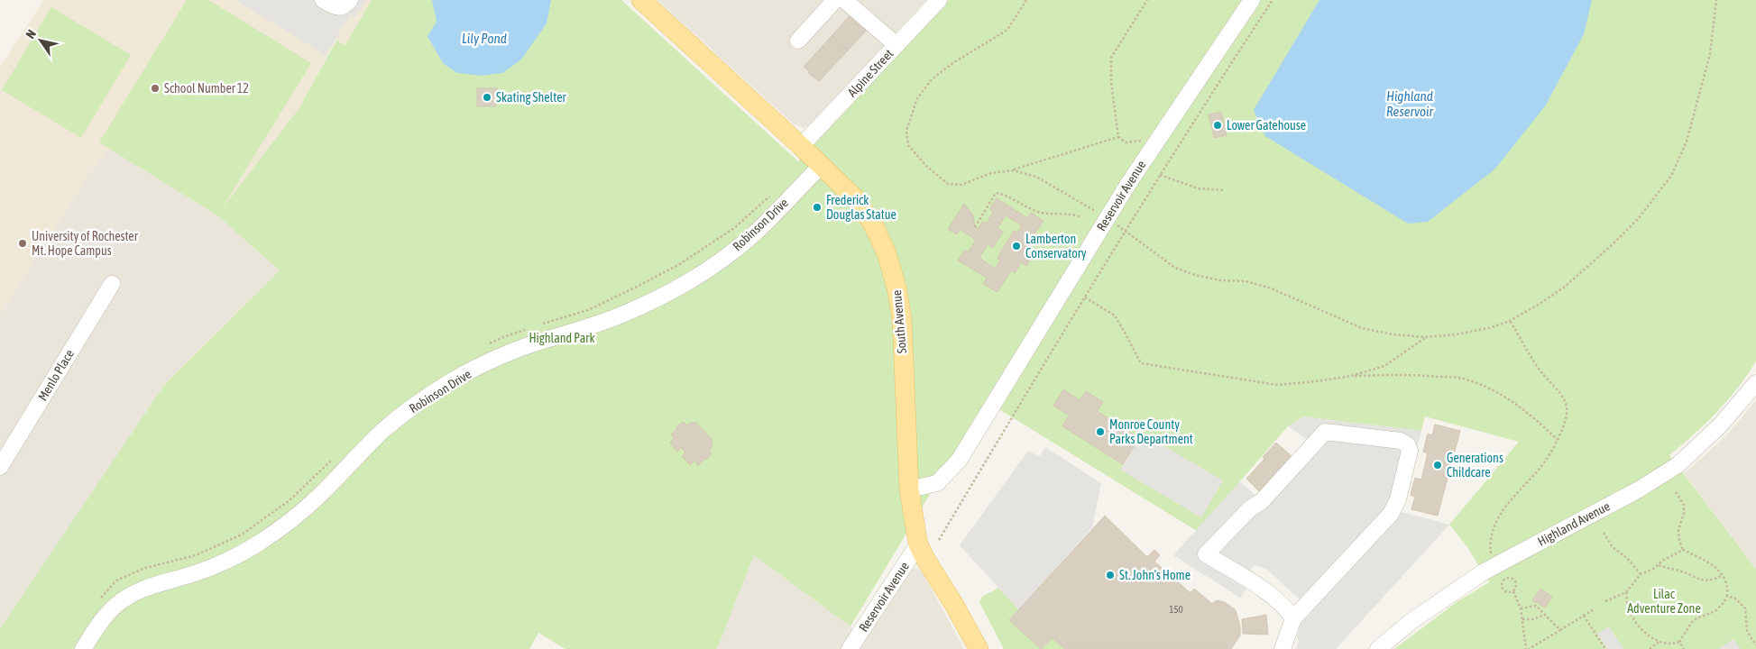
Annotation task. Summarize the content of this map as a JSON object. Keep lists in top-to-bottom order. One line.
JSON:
{"streets":{"main road":["South Avenue"],"street":["Alpine Street","Reservoir Avenue","Robinson Drive","Menlo Place","Highland Avenue"]},"crossings":[["Alpine Street","South Avenue"],["Reservoir Avenue","South Avenue"],["Robinson Drive","South Avenue"]],"water":["Lily Pond","Highland Reservoir"],"parks":["Highland Park","Lilac Adventure Zone"],"places":["School Number 12","Skating Shelter","Lower Gatehouse","Frederick Douglas Statue","University of Rochester Mt. Hope Campus","Lamberton Conservatory","Monroe County Parks Department","Generations Childcare","St. John's Home"],"house_numbers":["150"],"north":"top left"}
